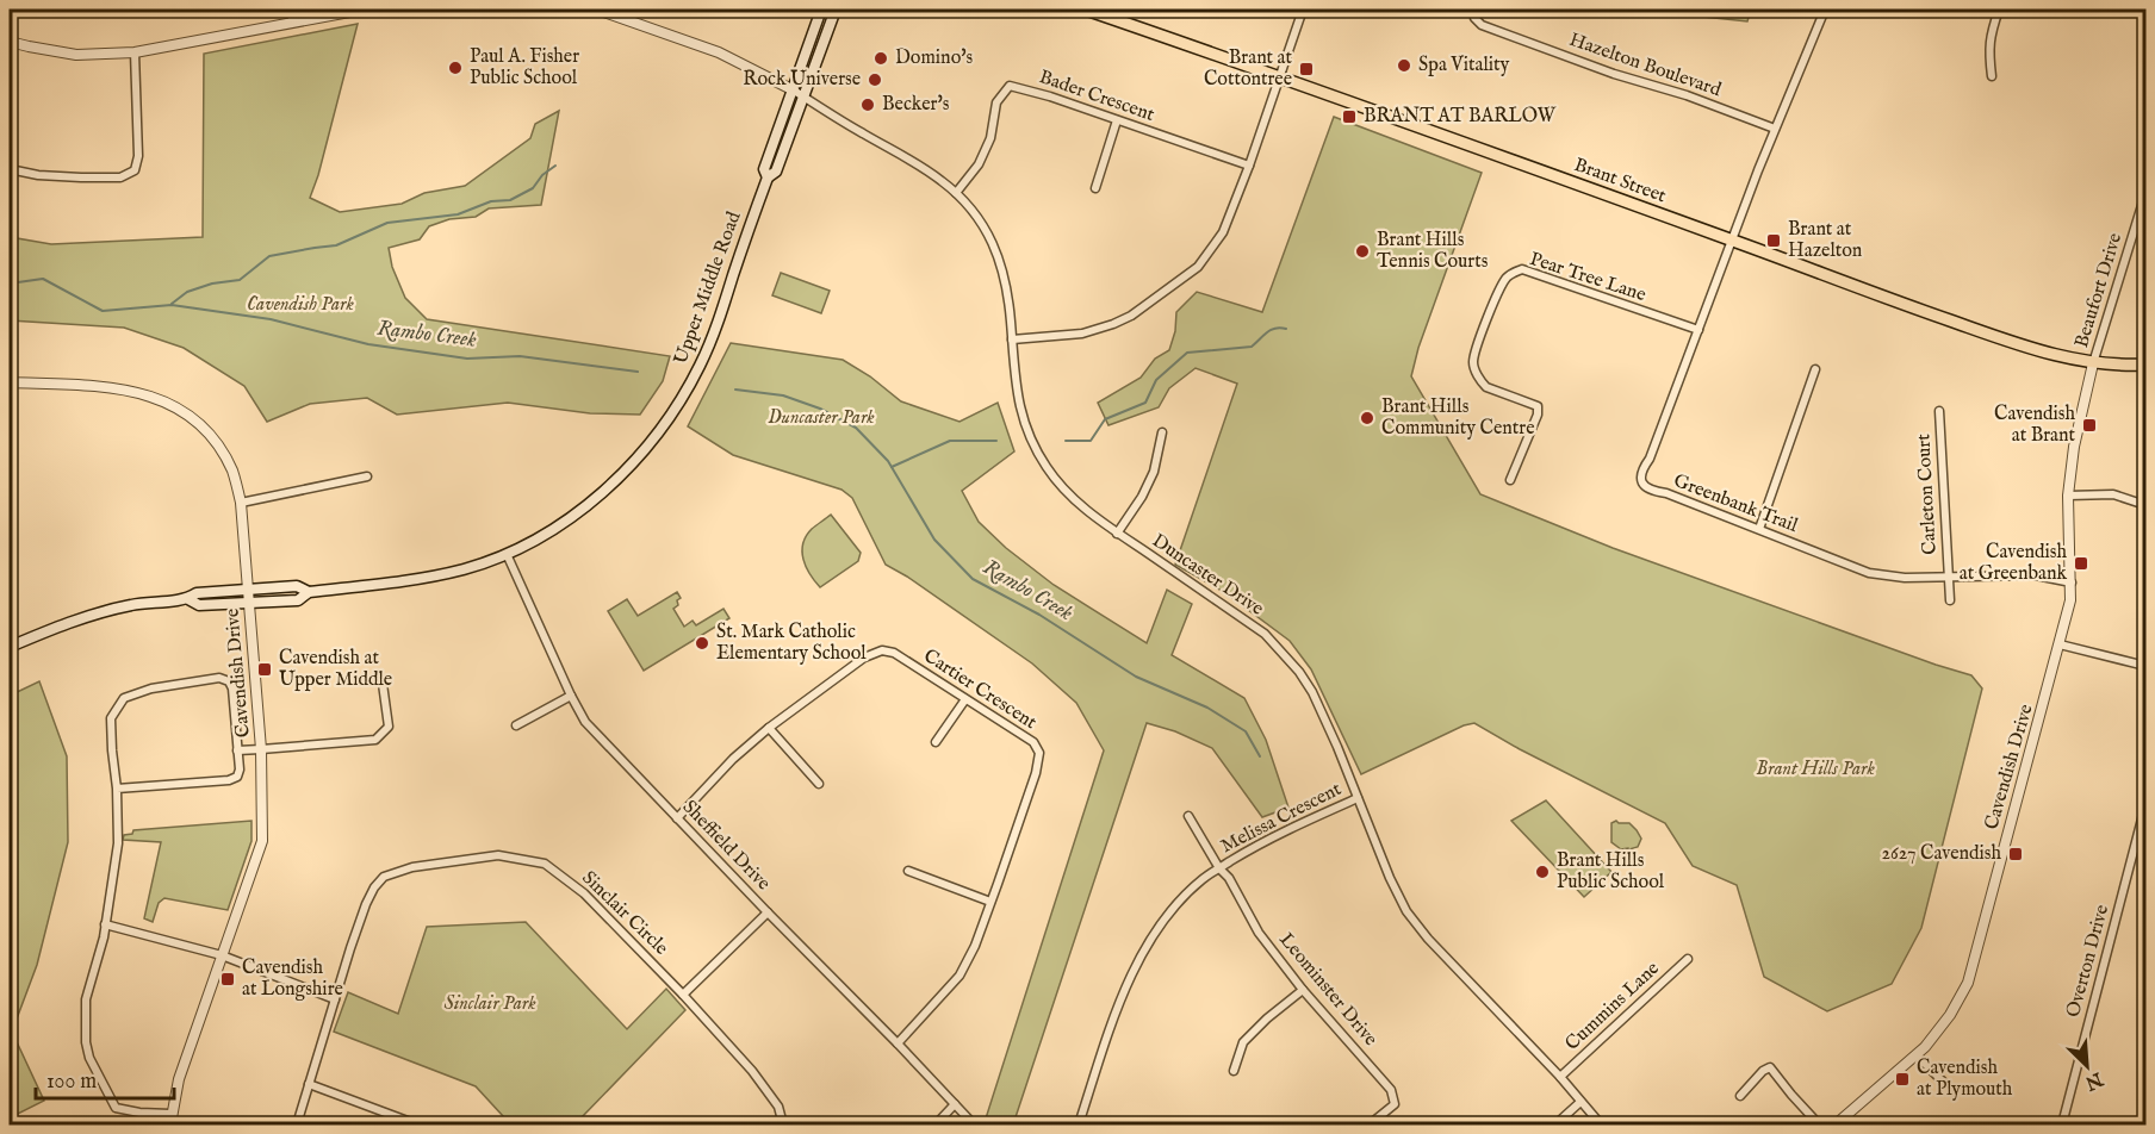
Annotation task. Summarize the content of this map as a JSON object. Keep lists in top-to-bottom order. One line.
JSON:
{"streets":{"main road":["Brant Street","Upper Middle Road"],"street":["Hazelton Boulevard","Bader Crescent","Pear Tree Lane","Beaufort Drive","Carleton Court","Greenbank Trail","Duncaster Drive","Cavendish Drive","Cartier Crescent","Melissa Crescent","Sheffield Drive","Sinclair Circle","Overton Drive","Leominster Drive","Cummins Lane"]},"crossings":[["Bader Crescent","Duncaster Drive"],["Brant Street","Beaufort Drive"],["Brant Street","Greenbank Trail"],["Brant Street","Cavendish Drive"],["Pear Tree Lane","Greenbank Trail"],["Upper Middle Road","Duncaster Drive"],["Upper Middle Road","Cavendish Drive"],["Upper Middle Road","Sheffield Drive"],["Beaufort Drive","Cavendish Drive"],["Carleton Court","Greenbank Trail"],["Greenbank Trail","Cavendish Drive"],["Duncaster Drive","Melissa Crescent"],["Duncaster Drive","Cummins Lane"],["Cartier Crescent","Sheffield Drive"],["Melissa Crescent","Leominster Drive"]],"water":["Rambo Creek"],"parks":["Cavendish Park","Duncaster Park","Brant Hills Park","Sinclair Park"],"places":{"other":["Domino's","Spa Vitality","Paul A. Fisher Public School","Rock Universe","Becker's","Brant Hills Tennis Courts","Brant Hills Community Centre","St. Mark Catholic Elementary School","Brant Hills Public School"],"transit":["Brant at Cottontree","BRANT AT BARLOW","Brant at Hazelton","Cavendish at Brant","Cavendish at Greenbank","Cavendish at Upper Middle","2627 Cavendish","Cavendish at Longshire","Cavendish at Plymouth"]},"scale_bar":"100 m","north":"bottom right"}
